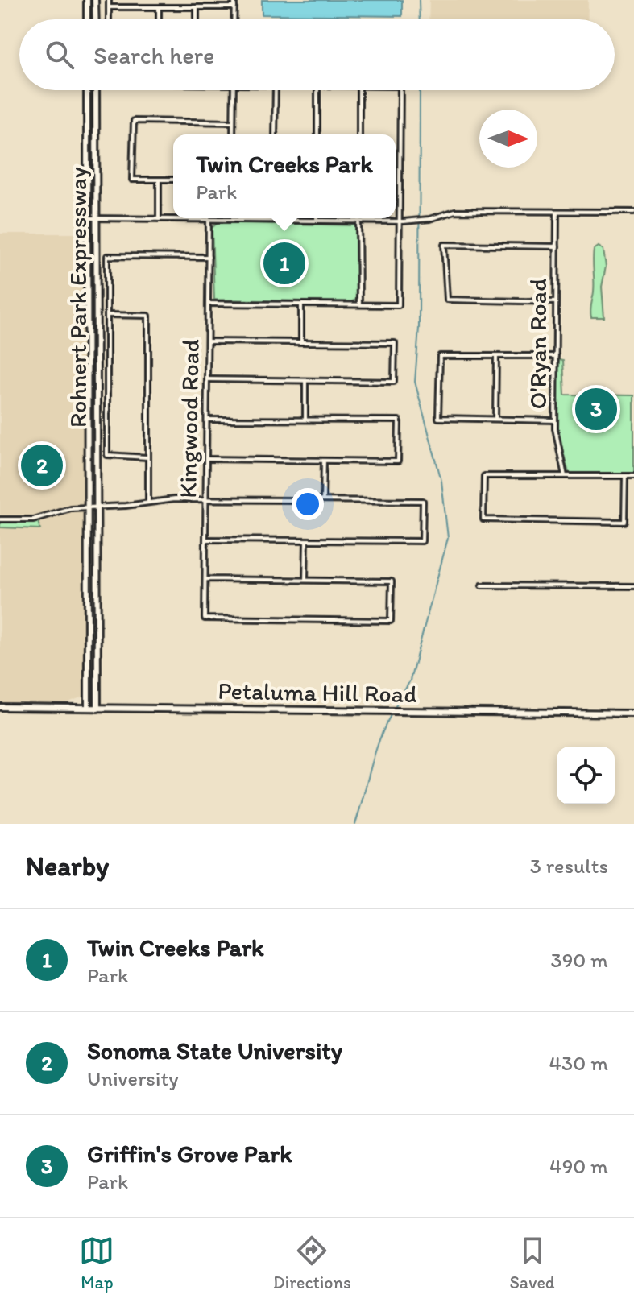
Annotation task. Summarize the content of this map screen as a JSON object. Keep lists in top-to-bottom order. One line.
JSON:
{"streets":{"main road":["Rohnert Park Expressway","Petaluma Hill Road"],"street":["O'Ryan Road","Kingwood Road"]},"crossings":[["Rohnert Park Expressway","Petaluma Hill Road"]],"north":"right","page":{"search":"Search here","popup":["Twin Creeks Park","Park"],"pins":["1","3","2"],"heading":["Nearby","3 results"],"list":[{"mark":"1","name":"Twin Creeks Park","note":"Park","value":"390 m"},{"mark":"2","name":"Sonoma State University","note":"University","value":"430 m"},{"mark":"3","name":"Griffin's Grove Park","note":"Park","value":"490 m"}],"nav":["Map","Directions","Saved"]}}
